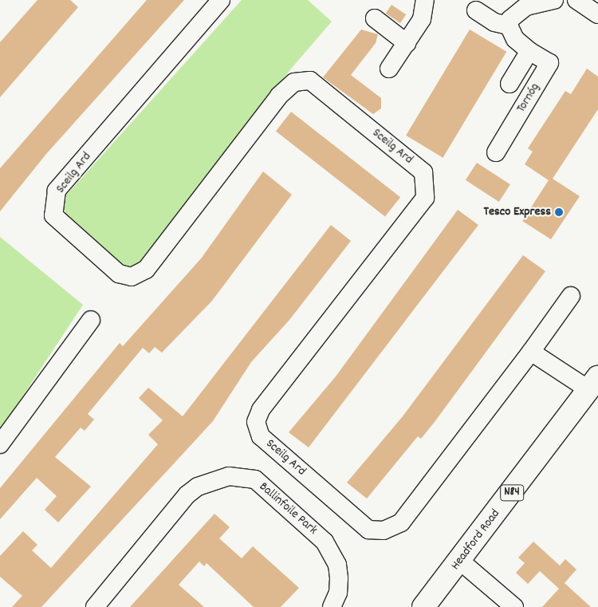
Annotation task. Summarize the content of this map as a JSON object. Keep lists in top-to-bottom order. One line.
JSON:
{"streets":{"main road":["N84","Headford Road"],"street":["Tornóg","Sceilg Ard","Ballinfoile Park"]},"places":["Tesco Express"]}
